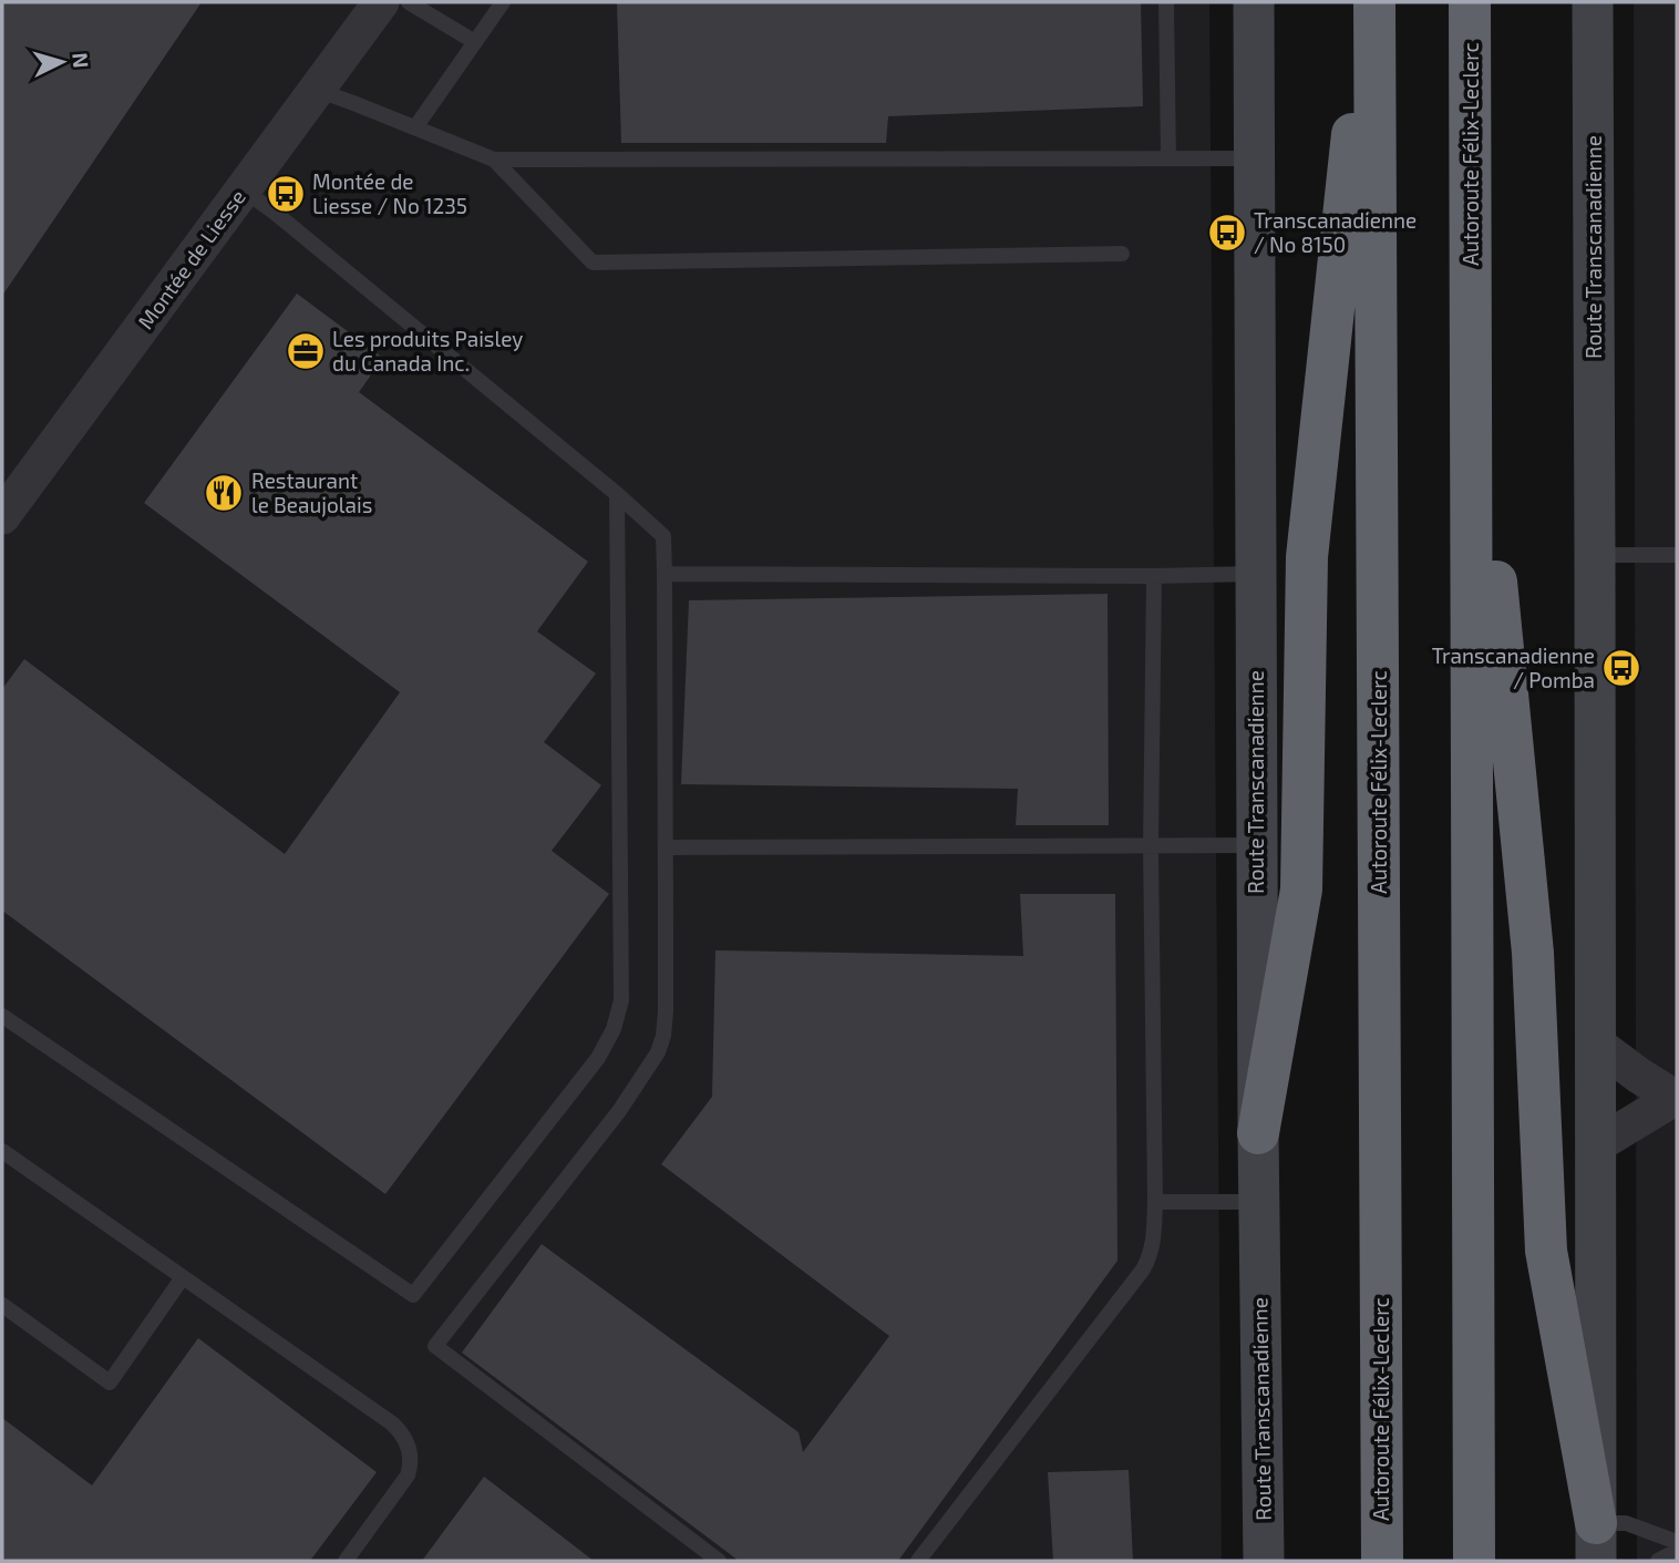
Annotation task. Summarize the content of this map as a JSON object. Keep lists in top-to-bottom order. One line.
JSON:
{"streets":{"highway":["Autoroute Félix-Leclerc"],"main road":["Route Transcanadienne"],"street":["Montée de Liesse"]},"places":{"bus stop":["Montée de Liesse / No 1235","Transcanadienne / No 8150","Transcanadienne / Pomba"],"office":["Les produits Paisley du Canada Inc."],"restaurant":["Restaurant le Beaujolais"]},"north":"right"}
